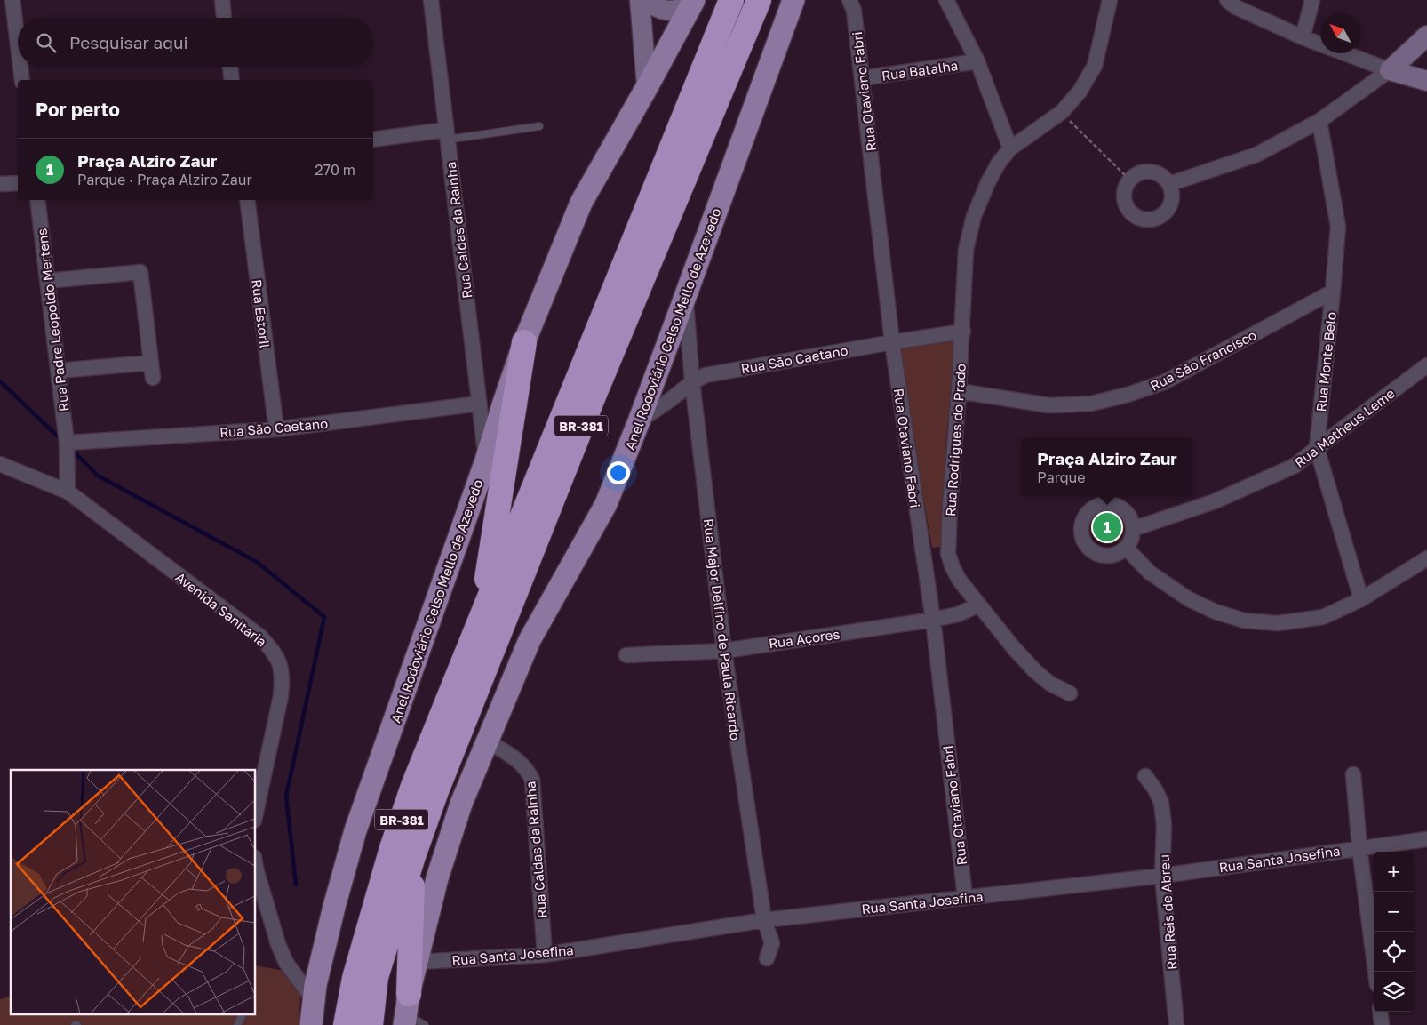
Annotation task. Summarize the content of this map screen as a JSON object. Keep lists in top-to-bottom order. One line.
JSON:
{"streets":{"highway":["BR-381"],"main road":["Anel Rodoviário Celso Mello de Azevedo"],"street":["Rua Batalha","Rua Otaviano Fabri","Rua Caldas da Rainha","Rua Estoril","Rua Padre Leopoldo Mertens","Rua São Caetano","Rua São Francisco","Rua Monte Belo","Rua Matheus Leme","Rua Rodrigues do Prado","Avenida Sanitaria","Rua Major Delfino de Paula Ricardo","Rua Açores","Rua Santa Josefina","Rua Reis de Abreu"]},"crossings":[["Rua Batalha","Rua Otaviano Fabri"],["Rua Otaviano Fabri","Rua São Caetano"],["Rua Otaviano Fabri","Rua Açores"],["Rua Otaviano Fabri","Rua Santa Josefina"],["Rua Caldas da Rainha","Anel Rodoviário Celso Mello de Azevedo"],["Rua Caldas da Rainha","Rua São Caetano"],["Rua Caldas da Rainha","Rua Santa Josefina"],["Rua Estoril","Rua São Caetano"],["Rua Padre Leopoldo Mertens","Rua São Caetano"],["Anel Rodoviário Celso Mello de Azevedo","Rua São Caetano"],["Anel Rodoviário Celso Mello de Azevedo","Rua Major Delfino de Paula Ricardo"],["Anel Rodoviário Celso Mello de Azevedo","Rua Santa Josefina"],["Rua São Caetano","Rua Rodrigues do Prado"],["Rua São Caetano","Rua Major Delfino de Paula Ricardo"],["Rua São Francisco","Rua Monte Belo"],["Rua São Francisco","Rua Rodrigues do Prado"],["Rua Monte Belo","Rua Matheus Leme"],["Rua Rodrigues do Prado","Rua Açores"],["Rua Major Delfino de Paula Ricardo","Rua Açores"],["Rua Major Delfino de Paula Ricardo","Rua Santa Josefina"],["Rua Santa Josefina","Rua Reis de Abreu"]],"north":"top left","page":{"search":"Pesquisar aqui","heading":"Por perto","list":[{"mark":"1","name":"Praça Alziro Zaur","note":"Parque · Praça Alziro Zaur","value":"270 m"}],"popup":["Praça Alziro Zaur","Parque"],"pins":"1","map_buttons":["+","−"]}}
